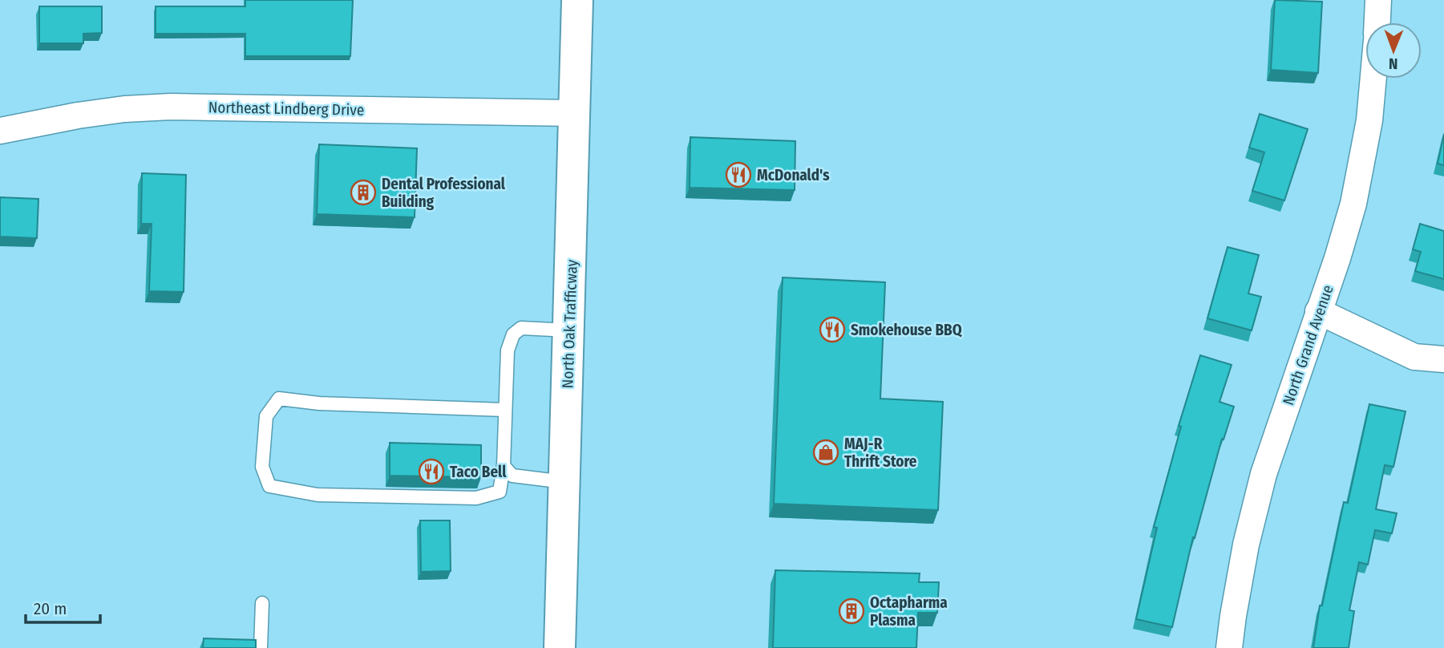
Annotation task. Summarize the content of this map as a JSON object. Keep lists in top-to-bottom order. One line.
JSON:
{"streets":{"main road":["North Oak Trafficway"],"street":["Northeast Lindberg Drive","North Grand Avenue"]},"crossings":[["Northeast Lindberg Drive","North Oak Trafficway"]],"places":{"restaurant":["McDonald's","Smokehouse BBQ","Taco Bell"],"building":["Dental Professional Building","Octapharma Plasma"],"shop":["MAJ-R Thrift Store"]},"scale_bar":"20 m","north":"bottom"}
